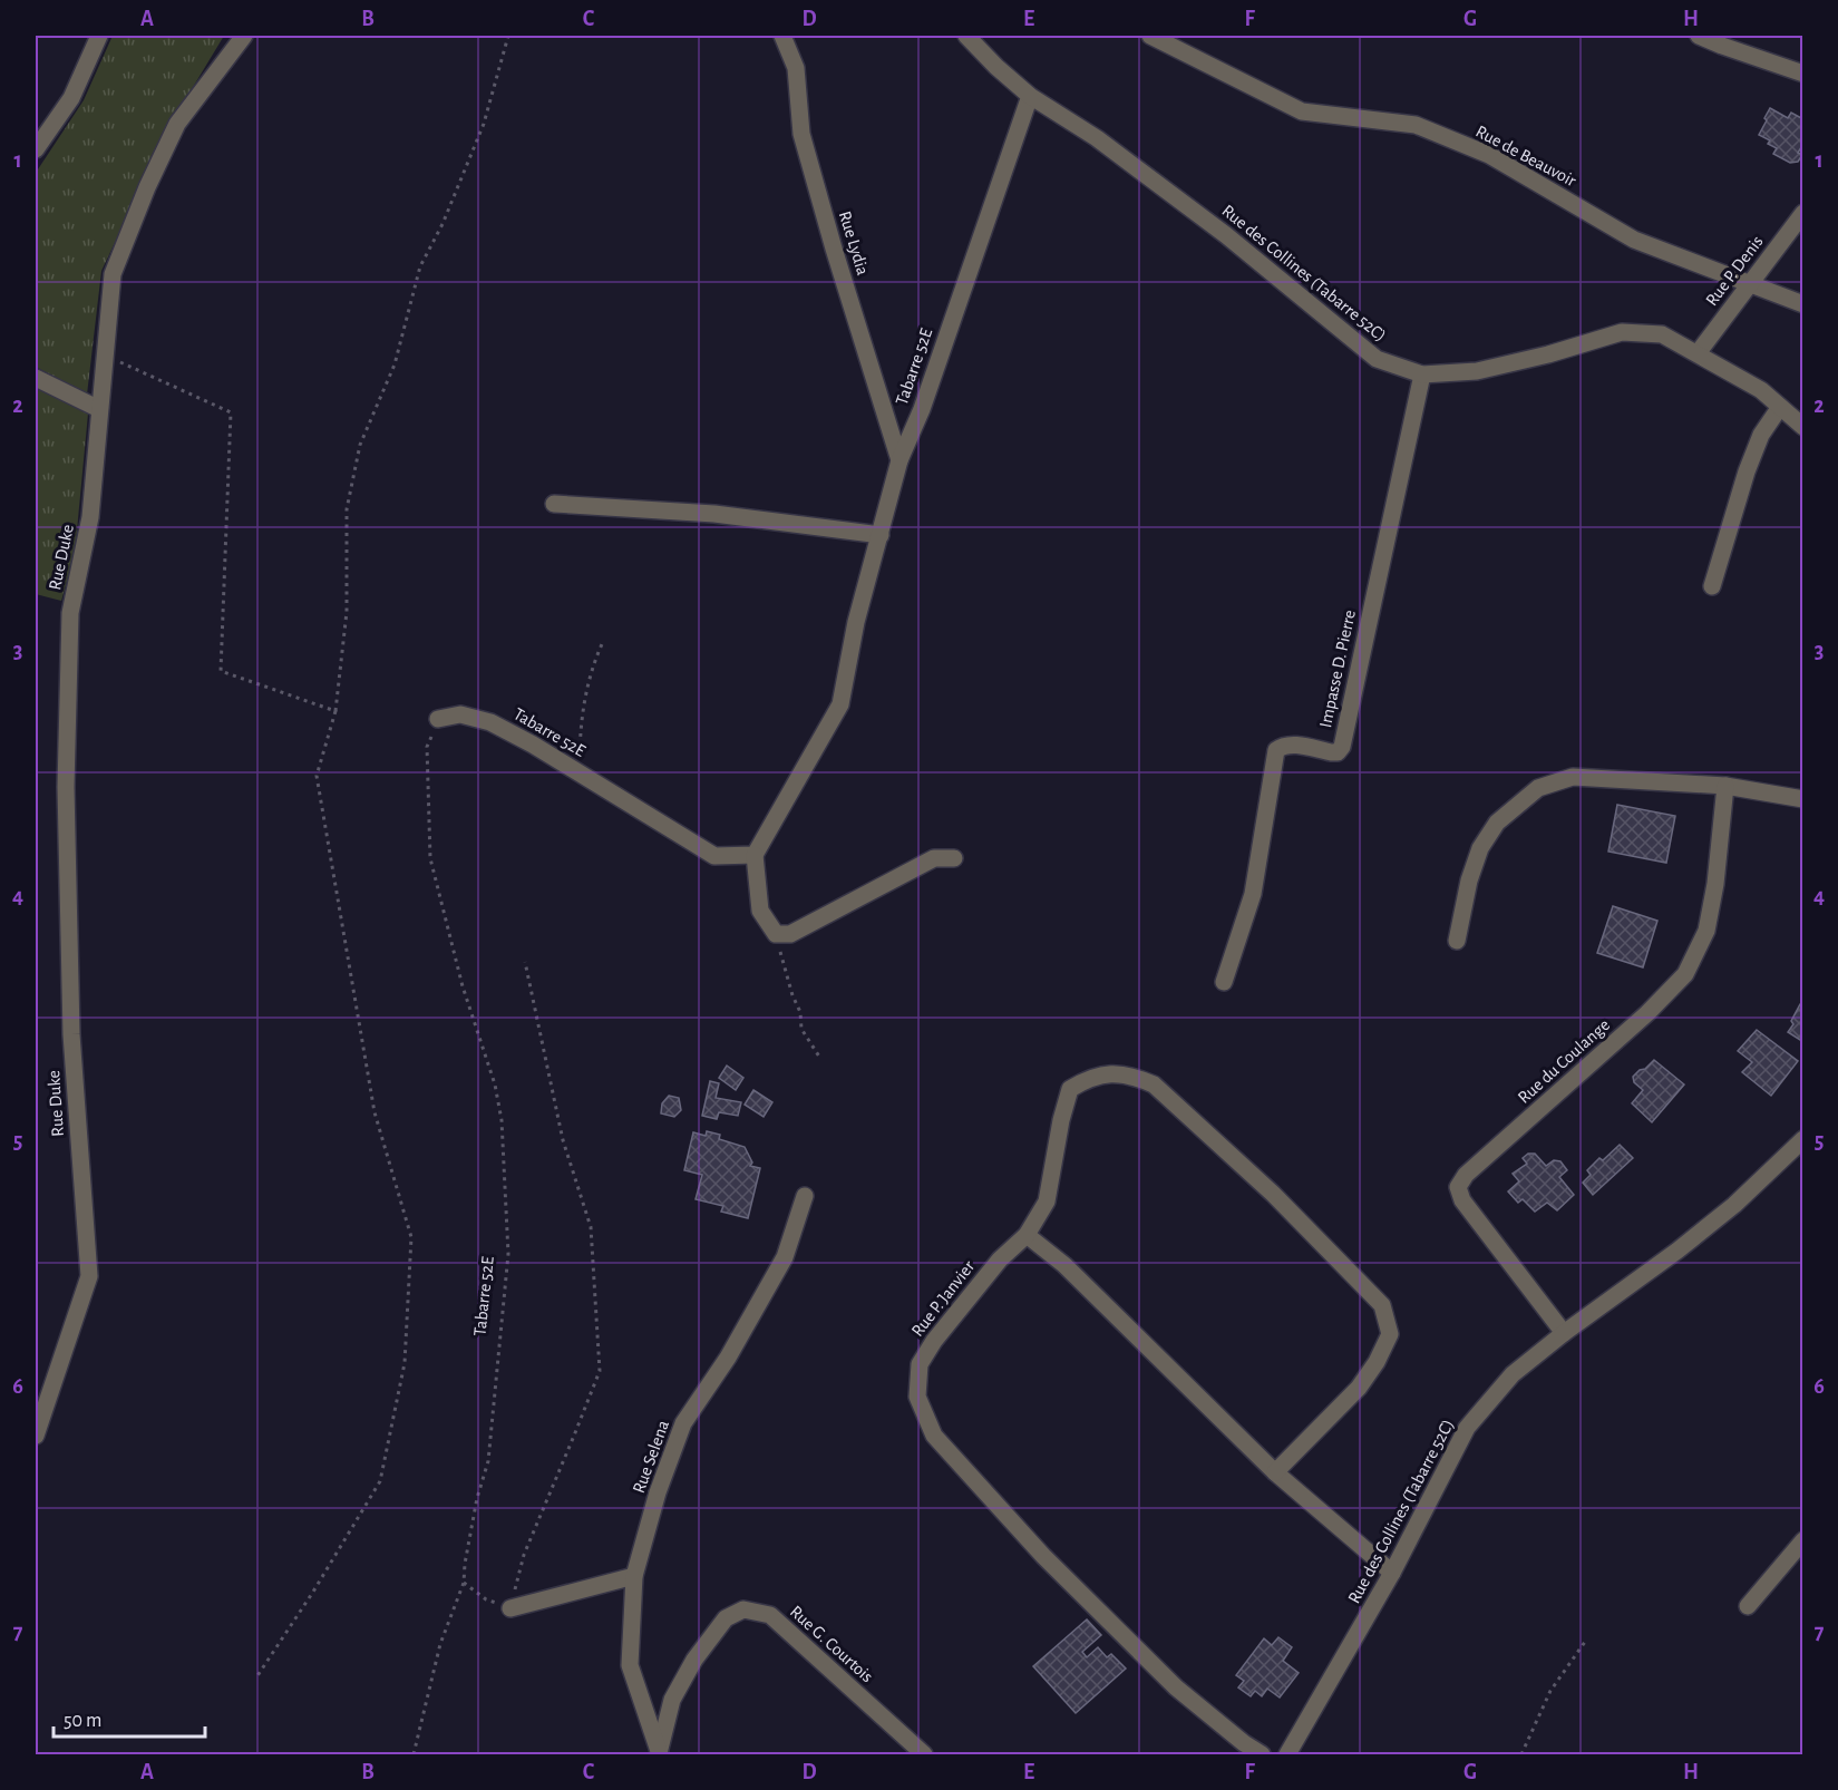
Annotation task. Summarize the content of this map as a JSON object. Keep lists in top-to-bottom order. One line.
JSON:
{"streets":{"street":["Rue de Beauvoir","Rue Lydia","Rue P. Denis","Rue des Collines (Tabarre 52C)","Tabarre 52E","Rue Duke","Impasse D. Pierre","Rue du Coulange","Rue P. Janvier","Rue Selena","Rue G. Courtois"]},"crossings":[["Rue de Beauvoir","Rue P. Denis"],["Rue Lydia","Tabarre 52E"],["Rue P. Denis","Rue des Collines (Tabarre 52C)"],["Rue des Collines (Tabarre 52C)","Tabarre 52E"],["Rue des Collines (Tabarre 52C)","Impasse D. Pierre"],["Rue des Collines (Tabarre 52C)","Rue du Coulange"],["Rue Selena","Rue G. Courtois"]],"scale_bar":"50 m","grid":{"columns":["A","B","C","D","E","F","G","H"],"rows":["1","2","3","4","5","6","7"]}}
